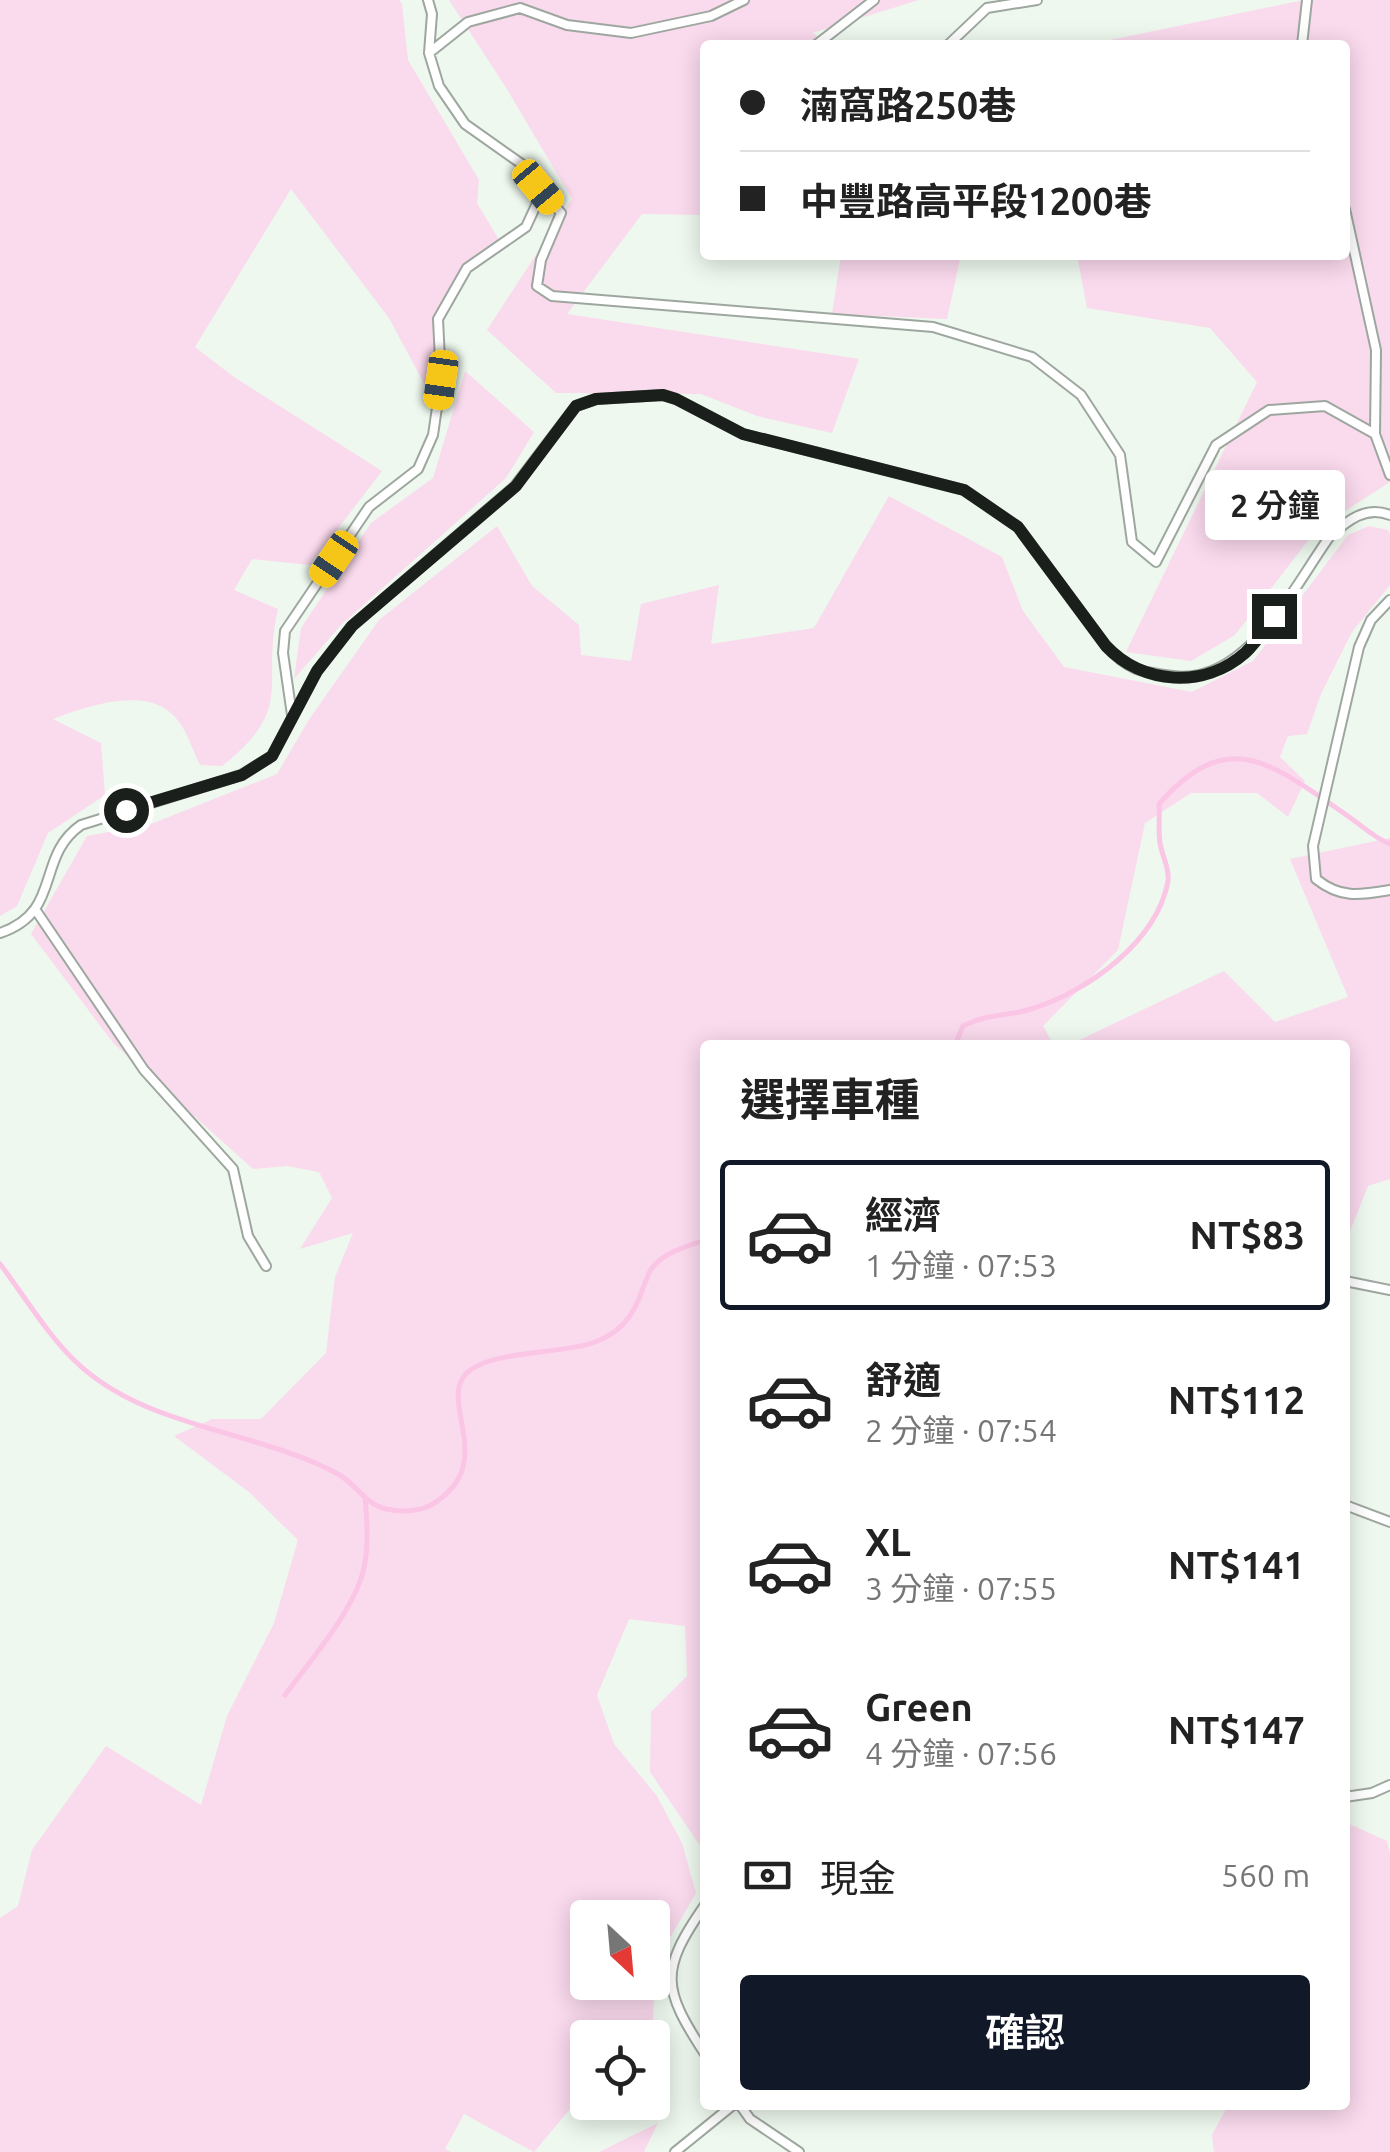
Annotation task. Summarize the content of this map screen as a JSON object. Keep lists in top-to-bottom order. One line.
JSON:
{"north":"bottom right","page":{"banner":["湳窩路250巷","中豐路高平段1200巷"],"bubble":"2 分鐘","heading":"選擇車種","list":[{"name":"經濟","note":"1 分鐘 · 07:53","value":"NT$83"},{"name":"舒適","note":"2 分鐘 · 07:54","value":"NT$112"},{"name":"XL","note":"3 分鐘 · 07:55","value":"NT$141"},{"name":"Green","note":"4 分鐘 · 07:56","value":"NT$147"}],"pay":["現金","560 m"],"buttons":"確認"}}
